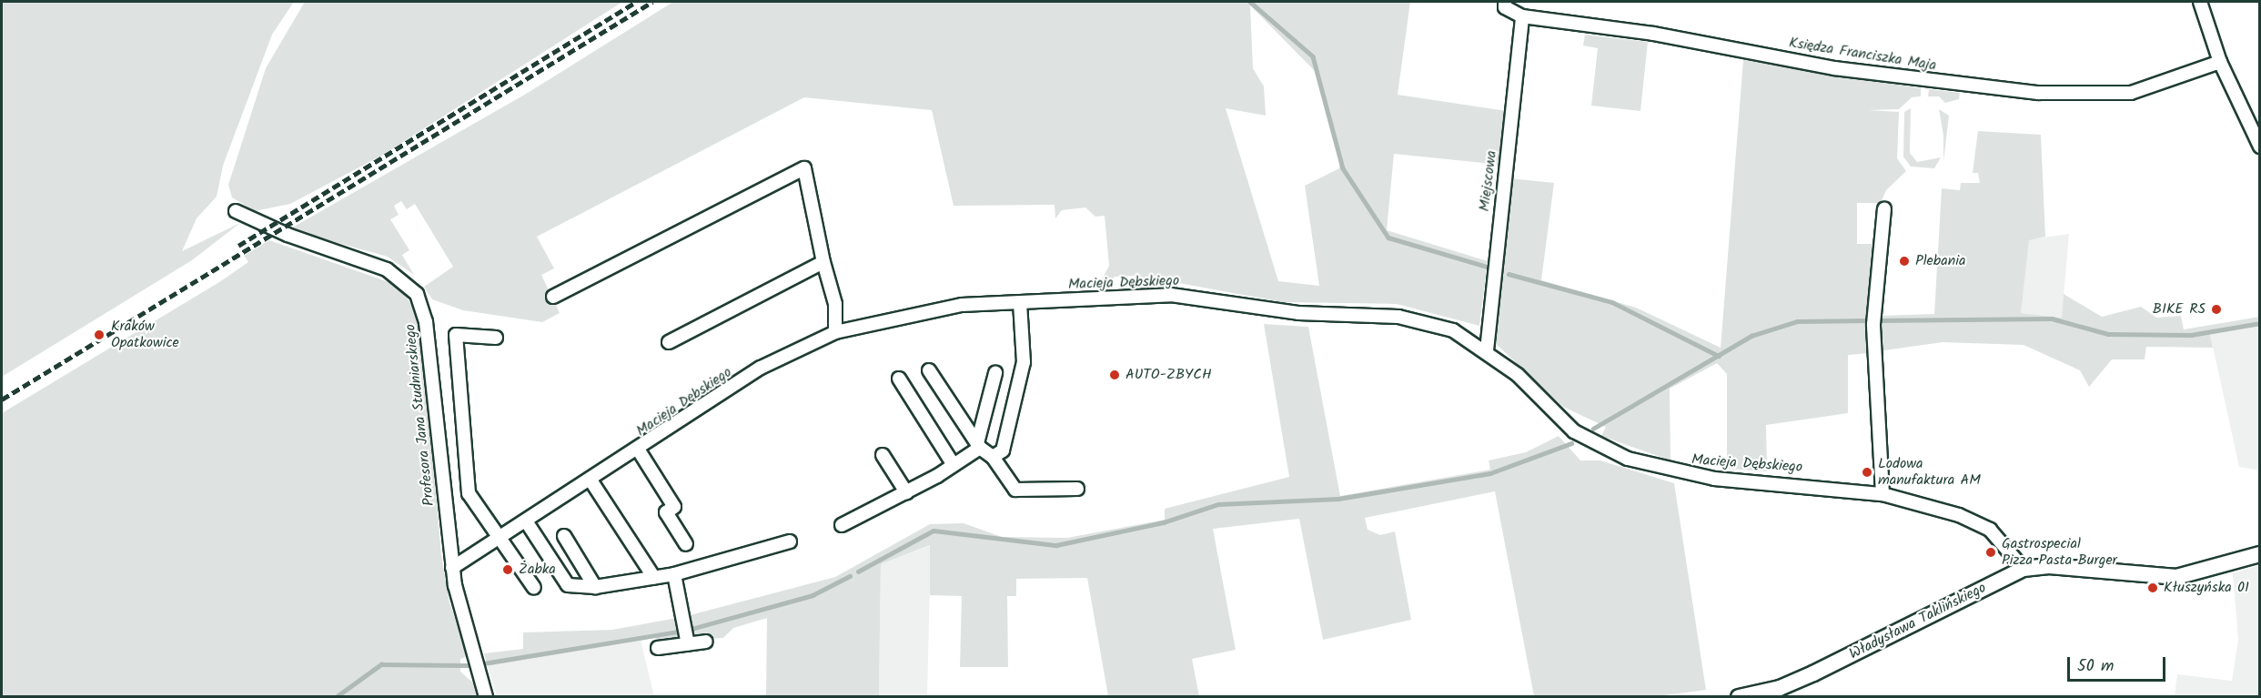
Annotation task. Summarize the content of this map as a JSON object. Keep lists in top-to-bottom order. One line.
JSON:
{"streets":{"street":["Księdza Franciszka Maja","Miejscowa","Macieja Dębskiego","Profesora Jana Studniarskiego","Władysława Taklińskiego"]},"crossings":[["Księdza Franciszka Maja","Miejscowa"],["Miejscowa","Macieja Dębskiego"],["Macieja Dębskiego","Profesora Jana Studniarskiego"],["Macieja Dębskiego","Władysława Taklińskiego"]],"places":["Plebania","BIKE RS","Kraków Opatkowice","AUTO-ZBYCH","Lodowa manufaktura AM","Gastrospecial Pizza Pasta Burger","Żabka","Kłuszyńska 01"],"scale_bar":"50 m"}
